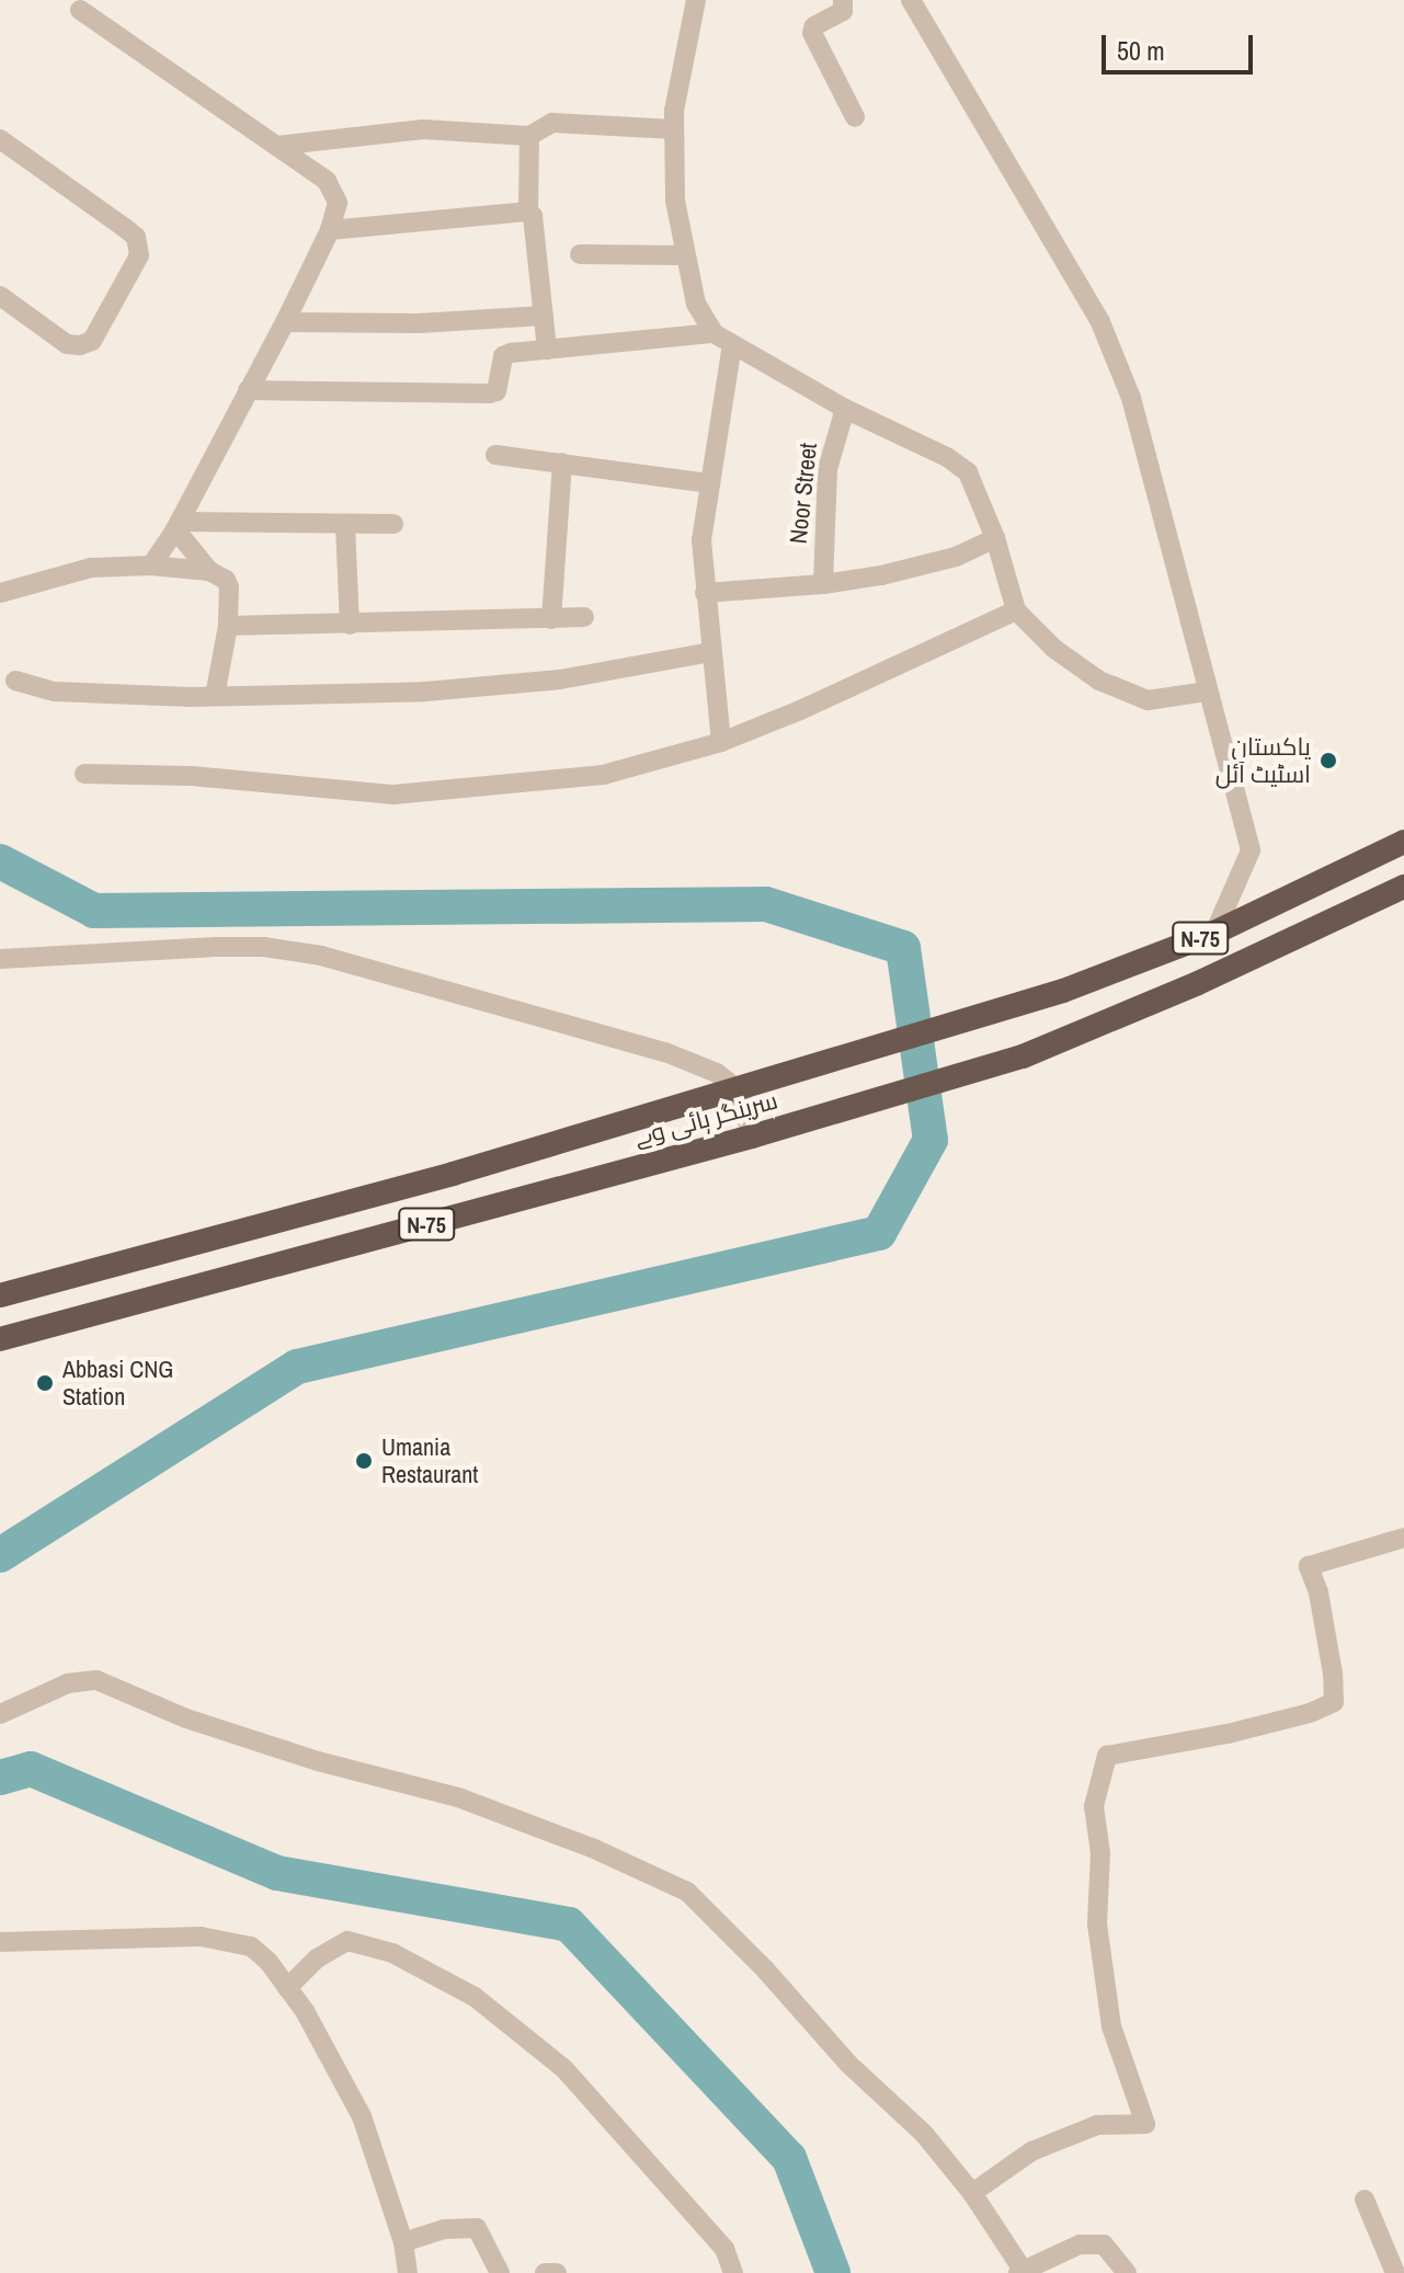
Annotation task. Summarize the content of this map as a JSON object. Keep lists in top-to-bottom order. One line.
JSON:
{"streets":{"highway":["N-75","سرینگر ہائی وے"],"street":["Noor Street"]},"places":["پاکستان اسٹیٹ آئل","Abbasi CNG Station","Umania Restaurant"],"scale_bar":"50 m"}
